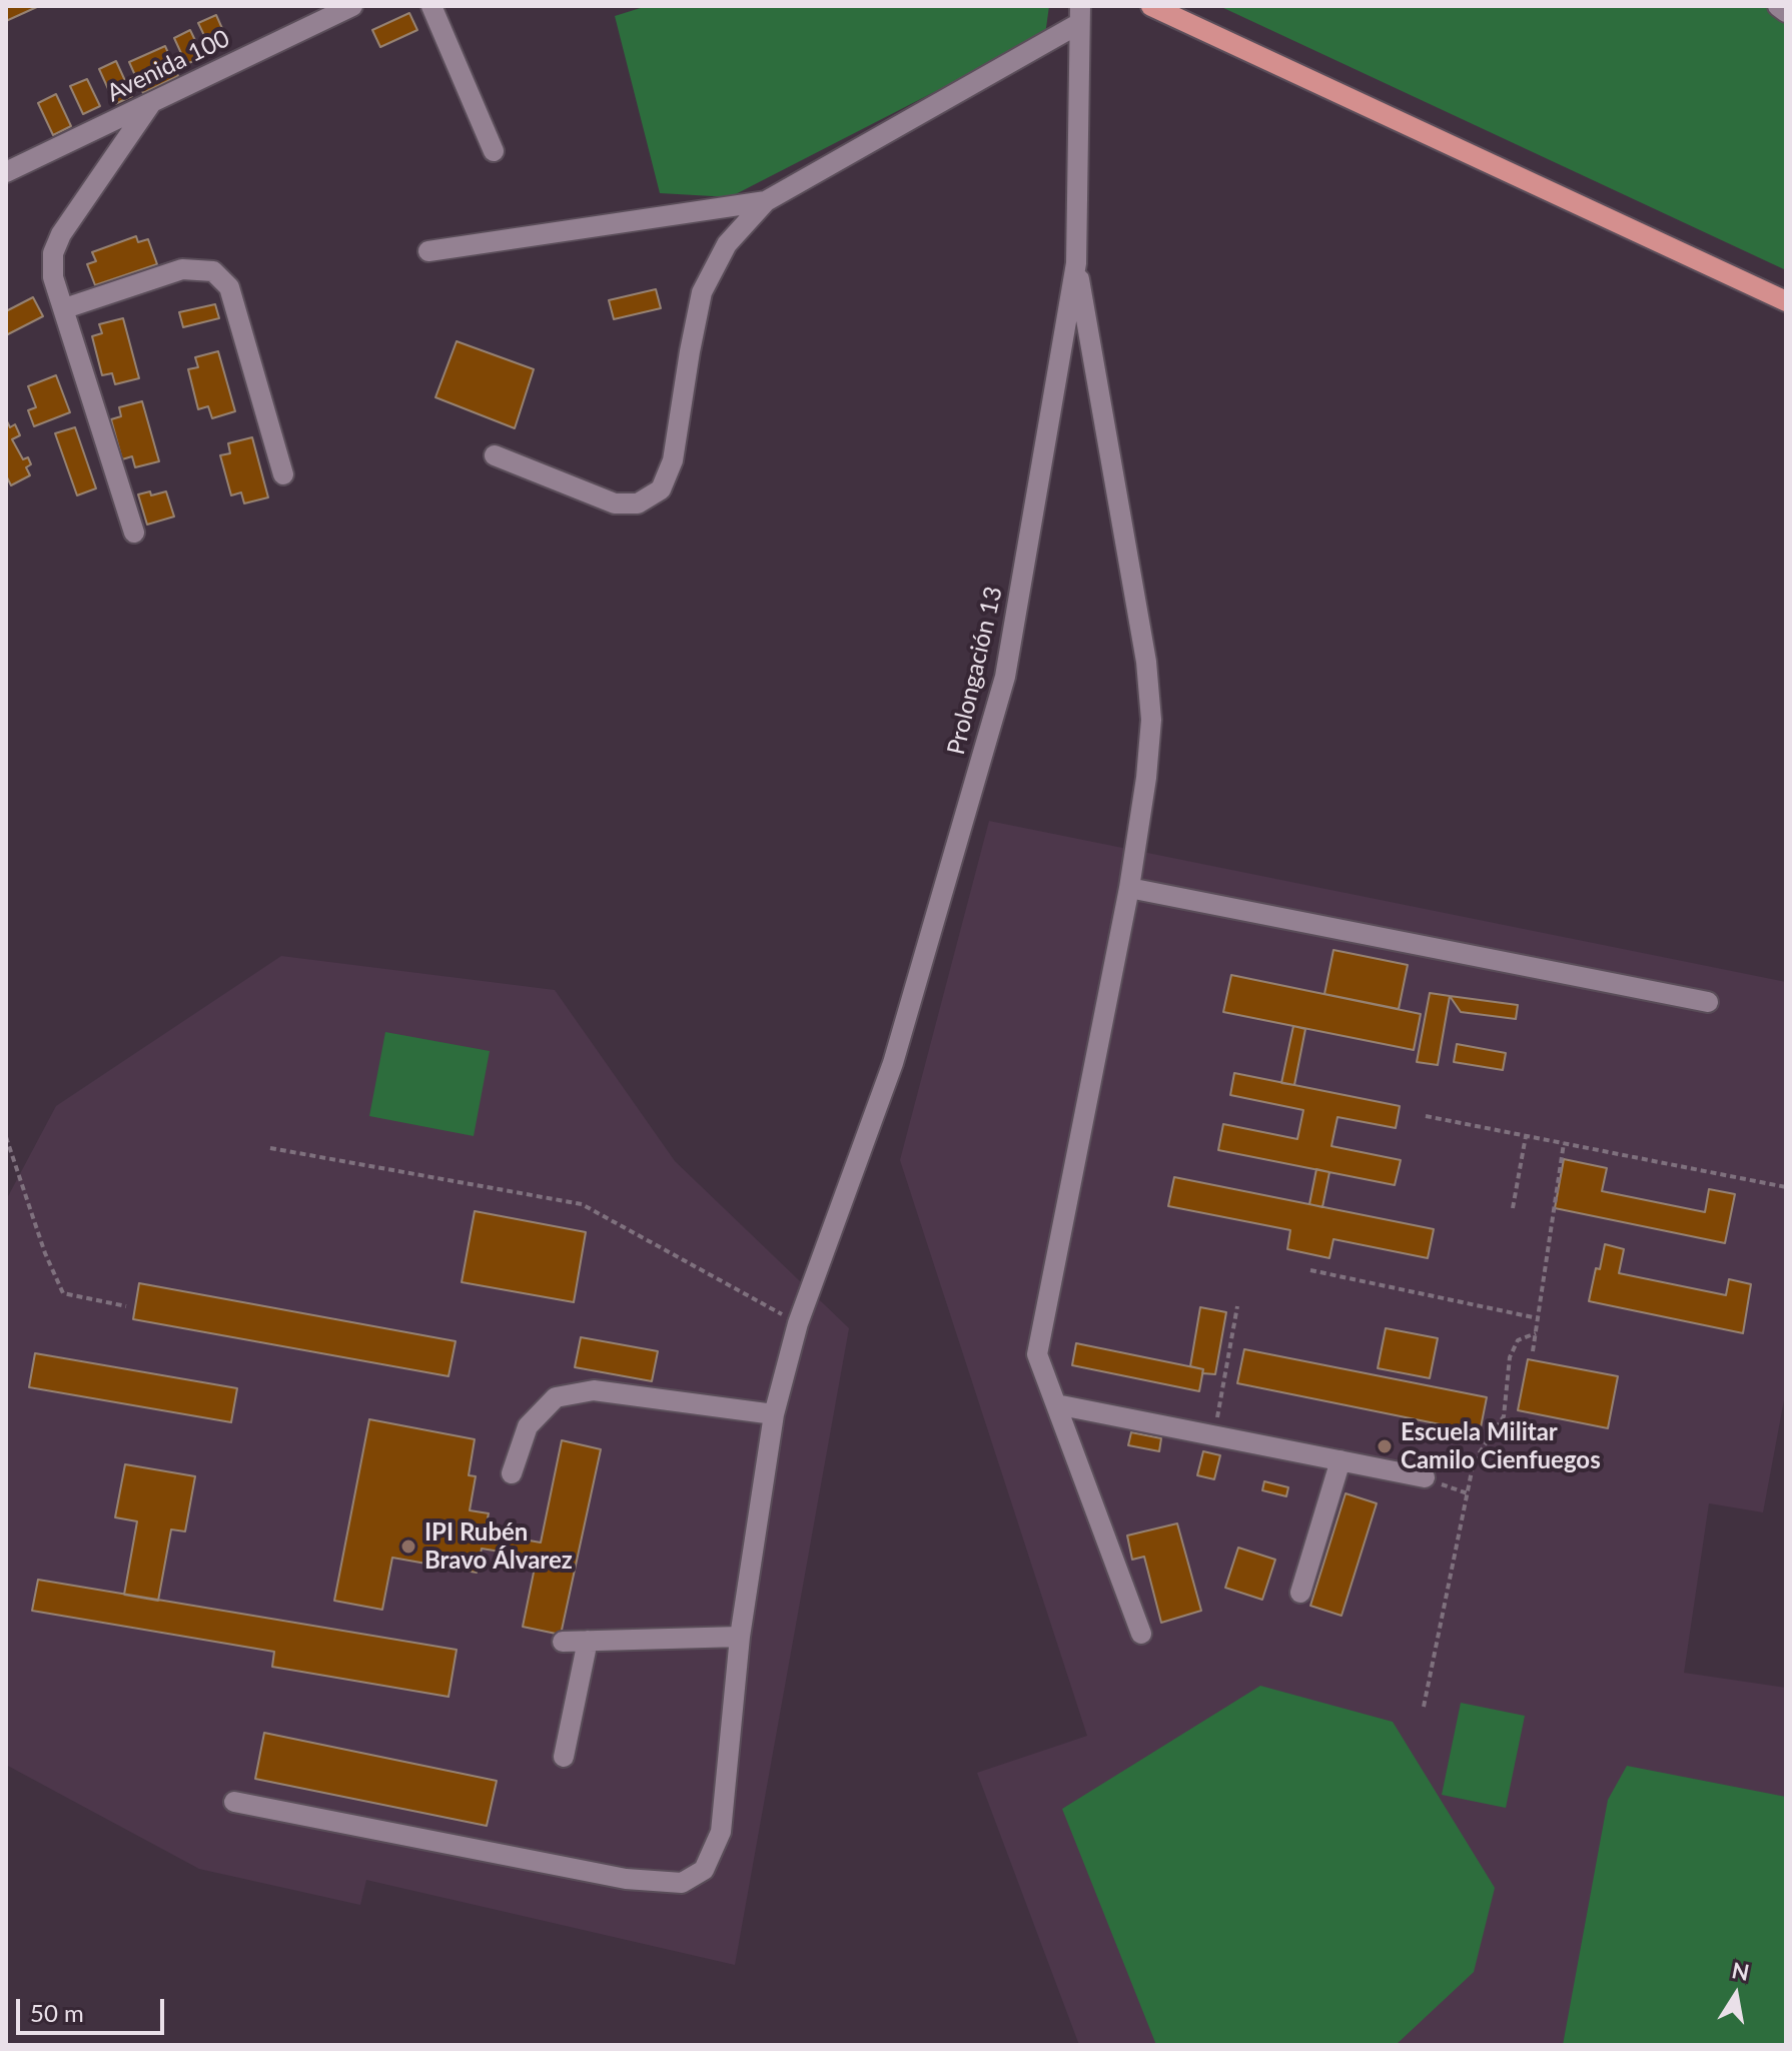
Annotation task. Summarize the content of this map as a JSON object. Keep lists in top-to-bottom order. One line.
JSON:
{"streets":{"street":["Avenida 100","Prolongación 13"]},"places":["Escuela Militar Camilo Cienfuegos","IPI Rubén Bravo Álvarez"],"scale_bar":"50 m","north":"top"}
